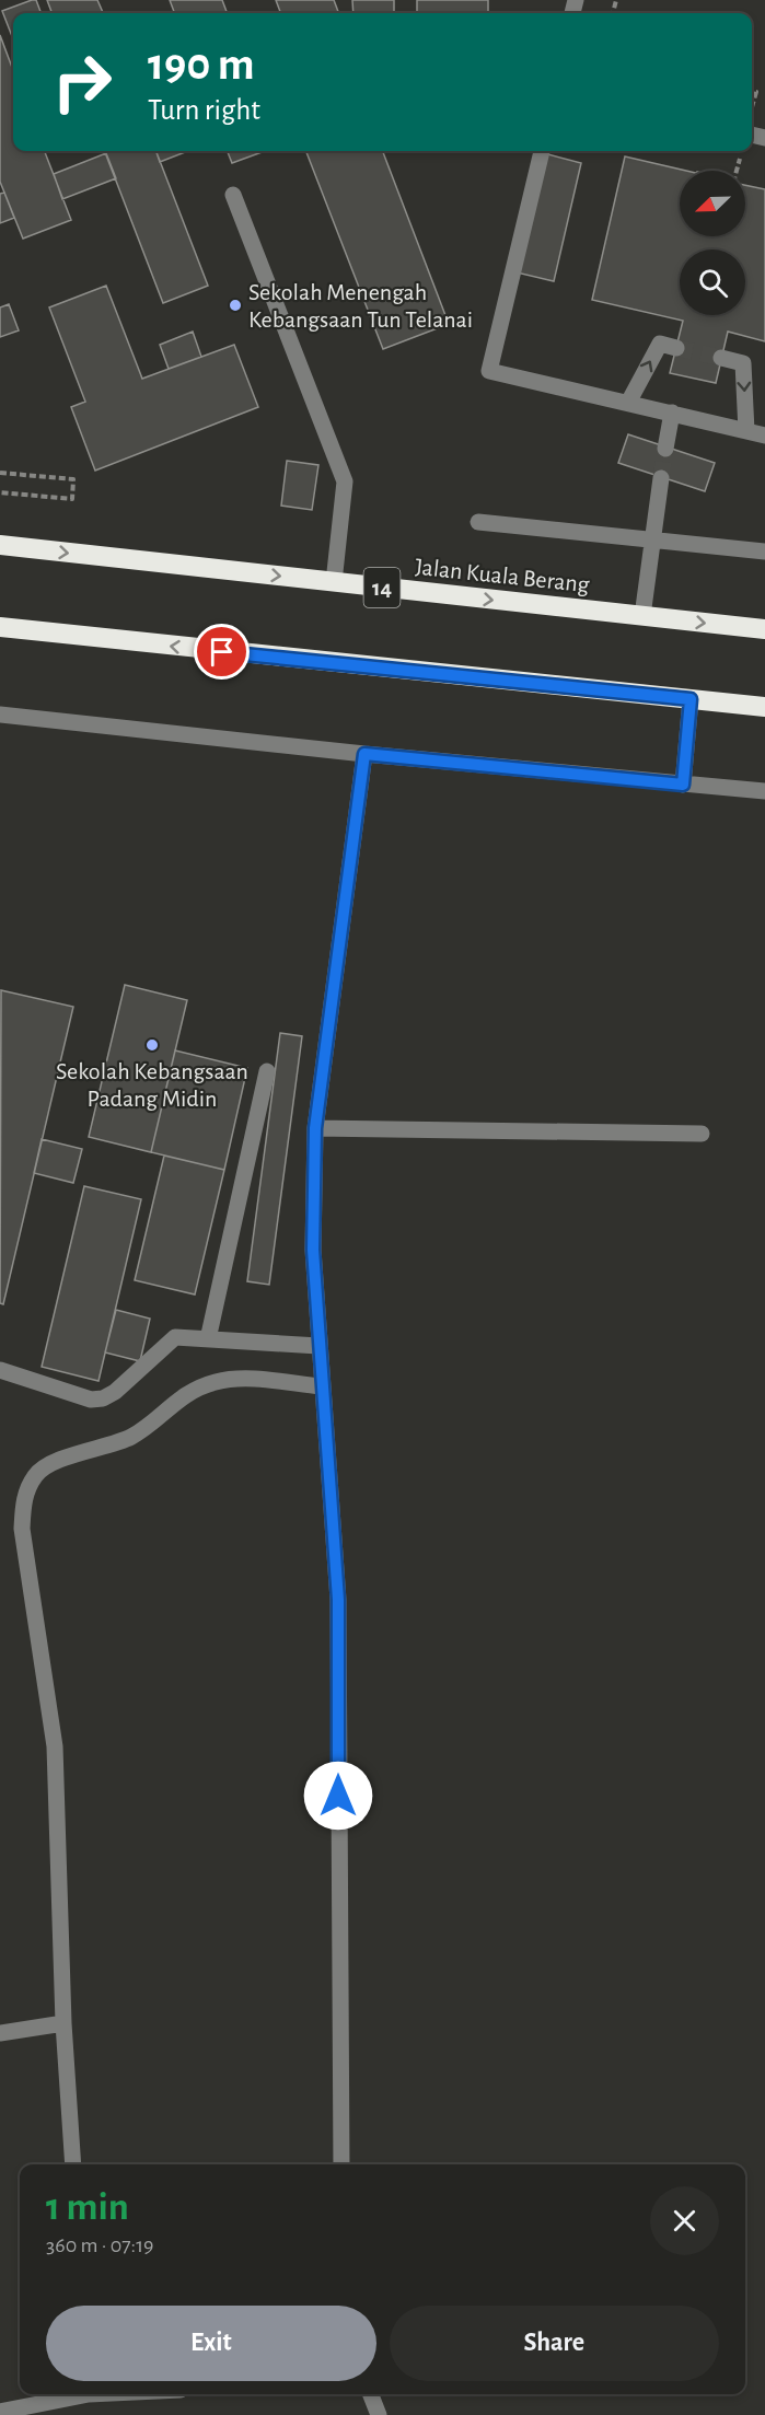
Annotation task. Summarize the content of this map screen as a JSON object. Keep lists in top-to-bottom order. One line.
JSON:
{"streets":{"highway":["Jalan Kuala Berang","14"]},"places":["Sekolah Menengah Kebangsaan Tun Telanai","Sekolah Kebangsaan Padang Midin"],"north":"bottom left","page":{"turn":["190 m","Turn right"],"heading":["1 min","360 m · 07:19"],"buttons":["Exit","Share"]}}
